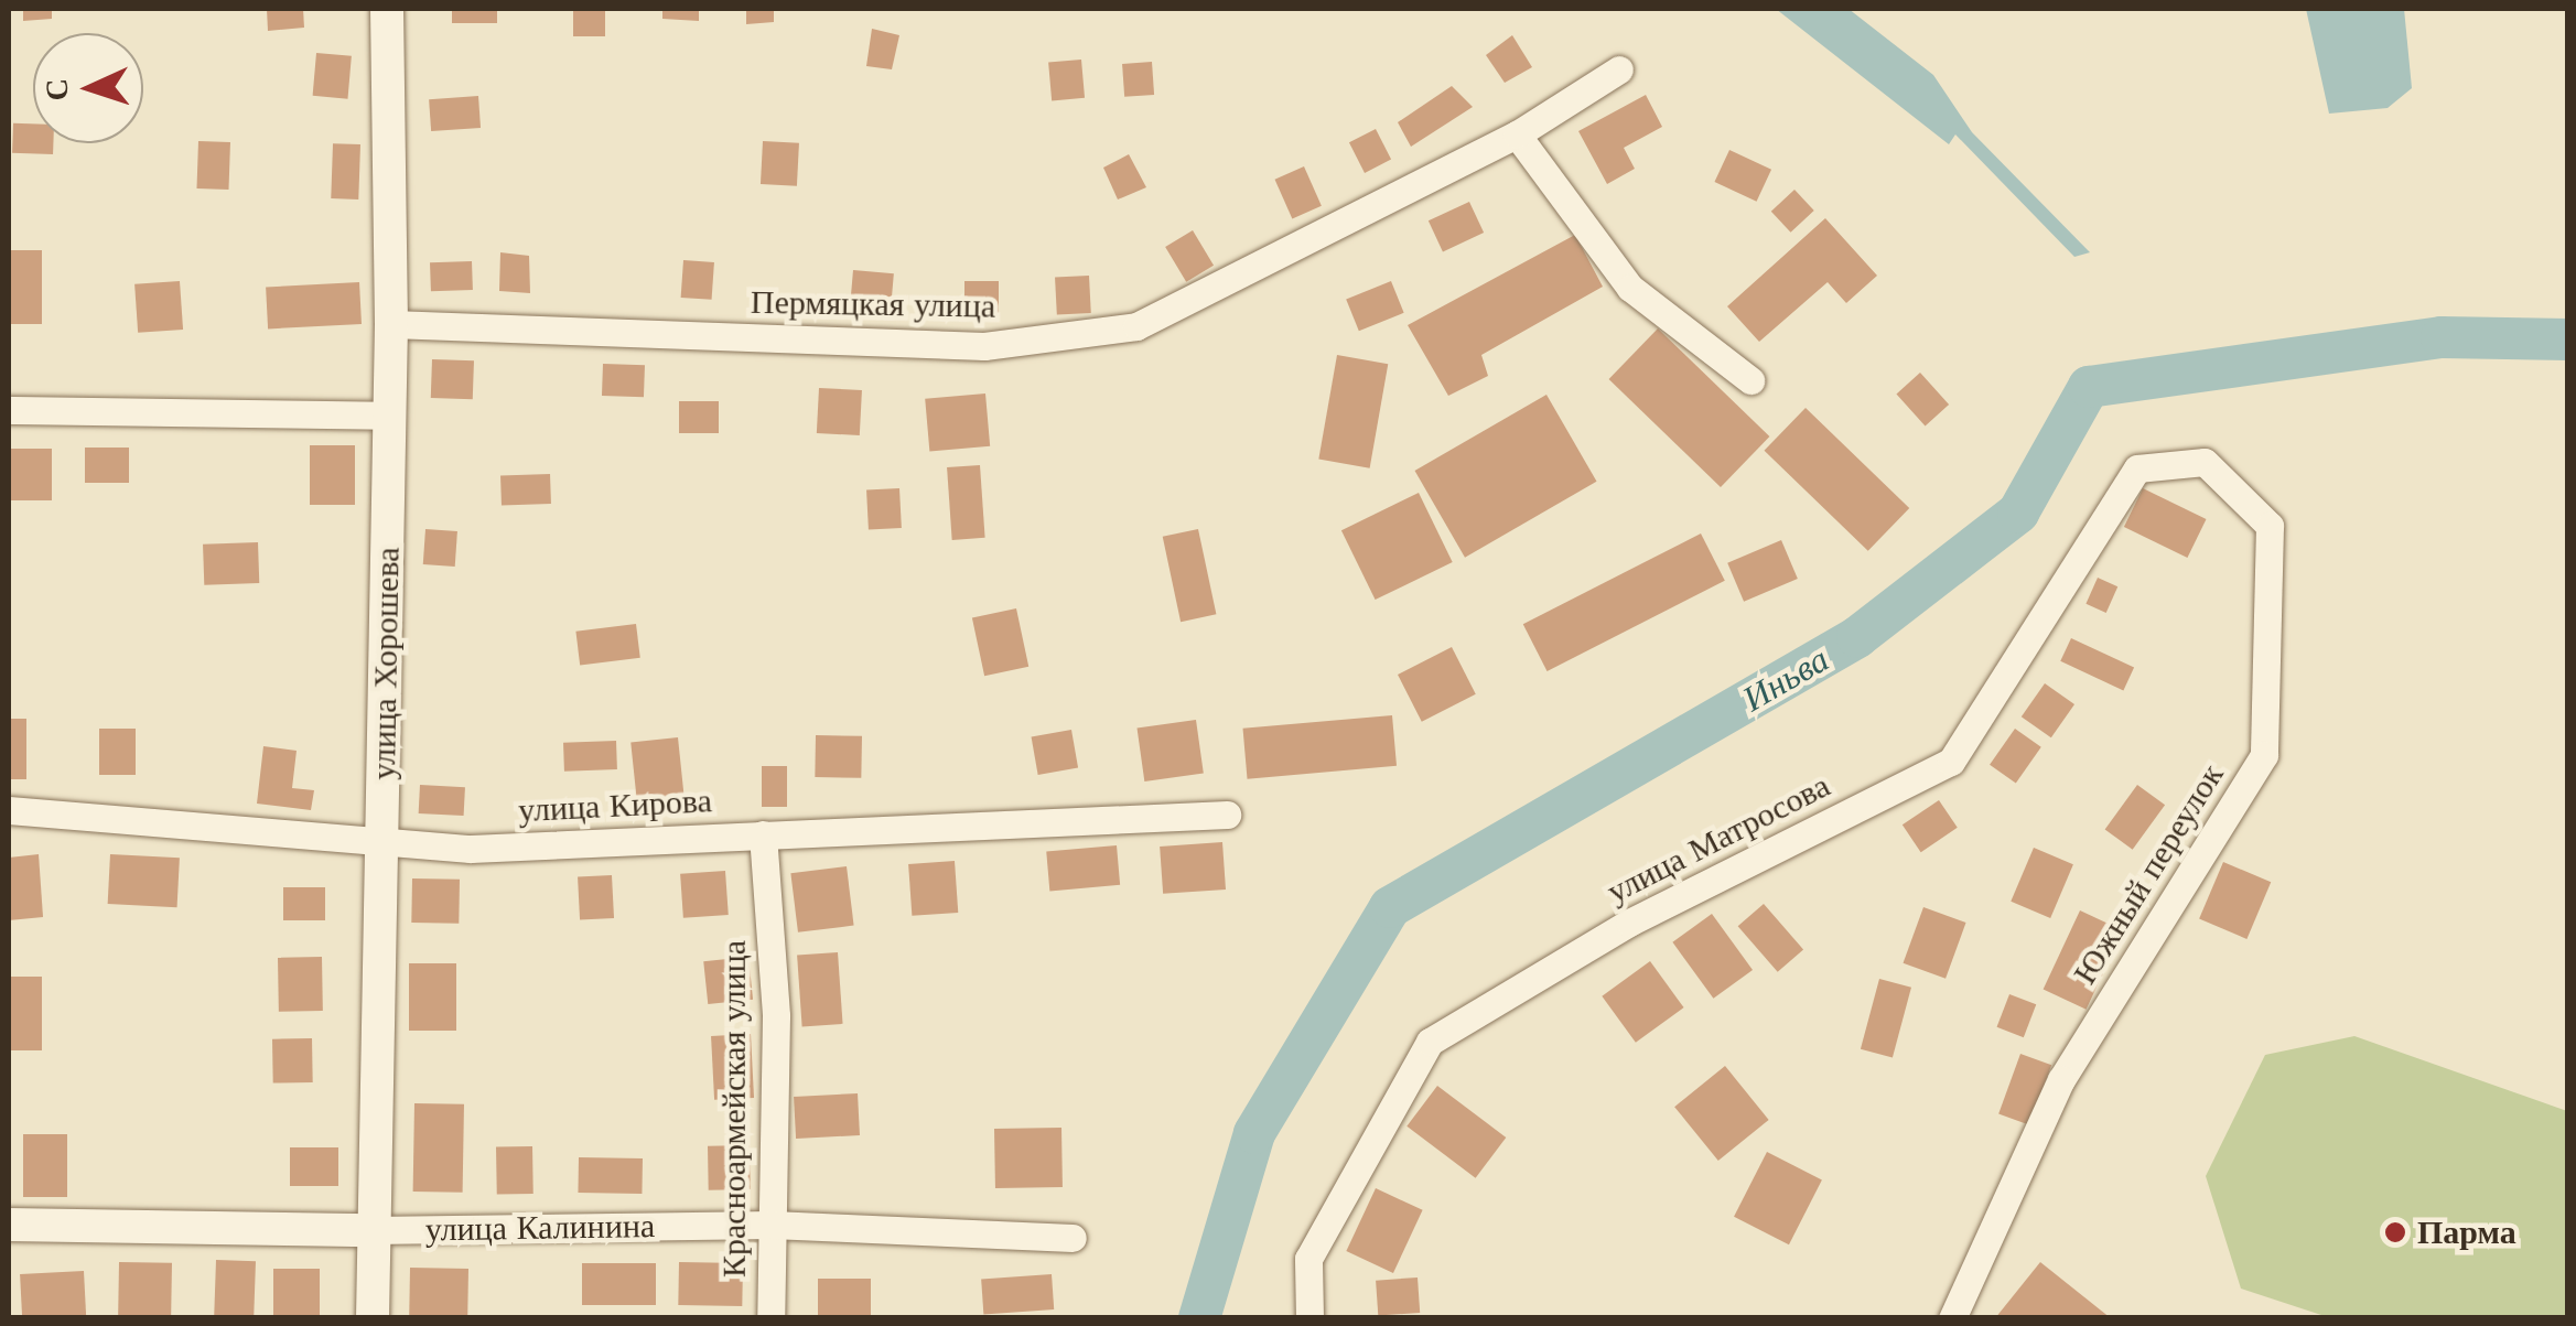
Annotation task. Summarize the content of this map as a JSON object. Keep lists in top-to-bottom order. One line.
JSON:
{"streets":{"street":["Пермяцкая улица","улица Хорошева","улица Кирова","улица Матросова","Южный переулок","Красноармейская улица","улица Калинина"]},"crossings":[["Пермяцкая улица","улица Хорошева"],["улица Хорошева","улица Кирова"],["улица Хорошева","улица Калинина"],["улица Кирова","Красноармейская улица"],["улица Матросова","Южный переулок"],["Красноармейская улица","улица Калинина"]],"water":["Иньва"],"places":["Парма"],"north":"left"}
